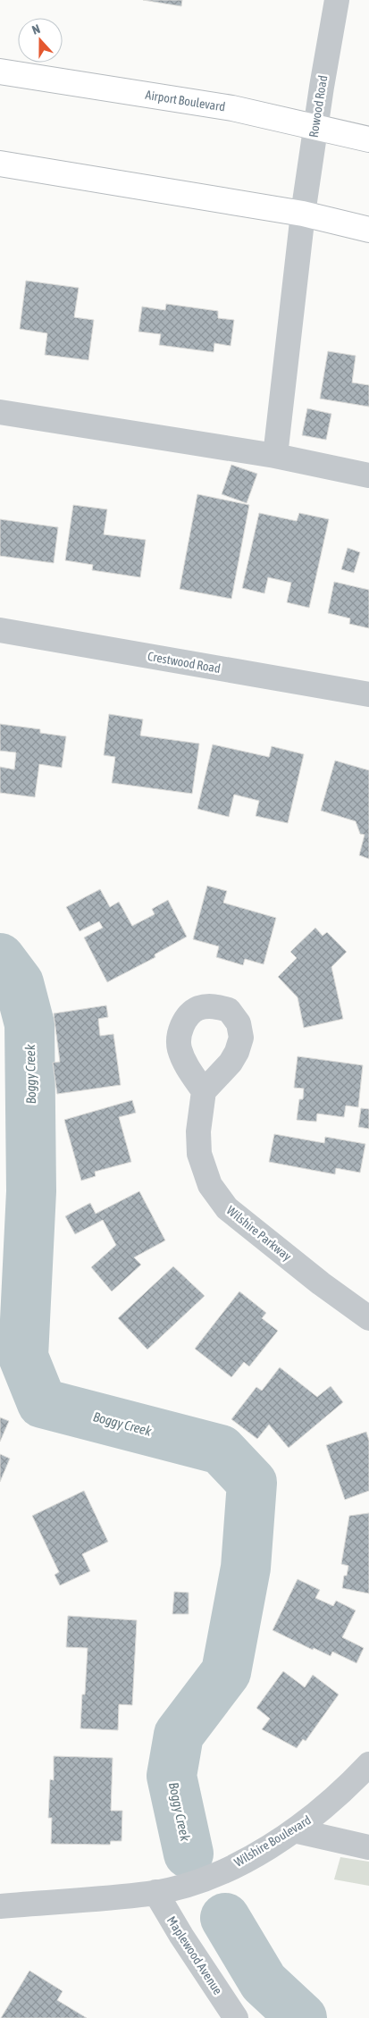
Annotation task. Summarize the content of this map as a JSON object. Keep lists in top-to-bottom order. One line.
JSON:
{"streets":{"main road":["Airport Boulevard"],"street":["Rowood Road","Crestwood Road","Wilshire Parkway","Wilshire Boulevard","Maplewood Avenue"]},"crossings":[["Airport Boulevard","Rowood Road"],["Wilshire Boulevard","Maplewood Avenue"]],"water":["Boggy Creek"],"north":"top"}
